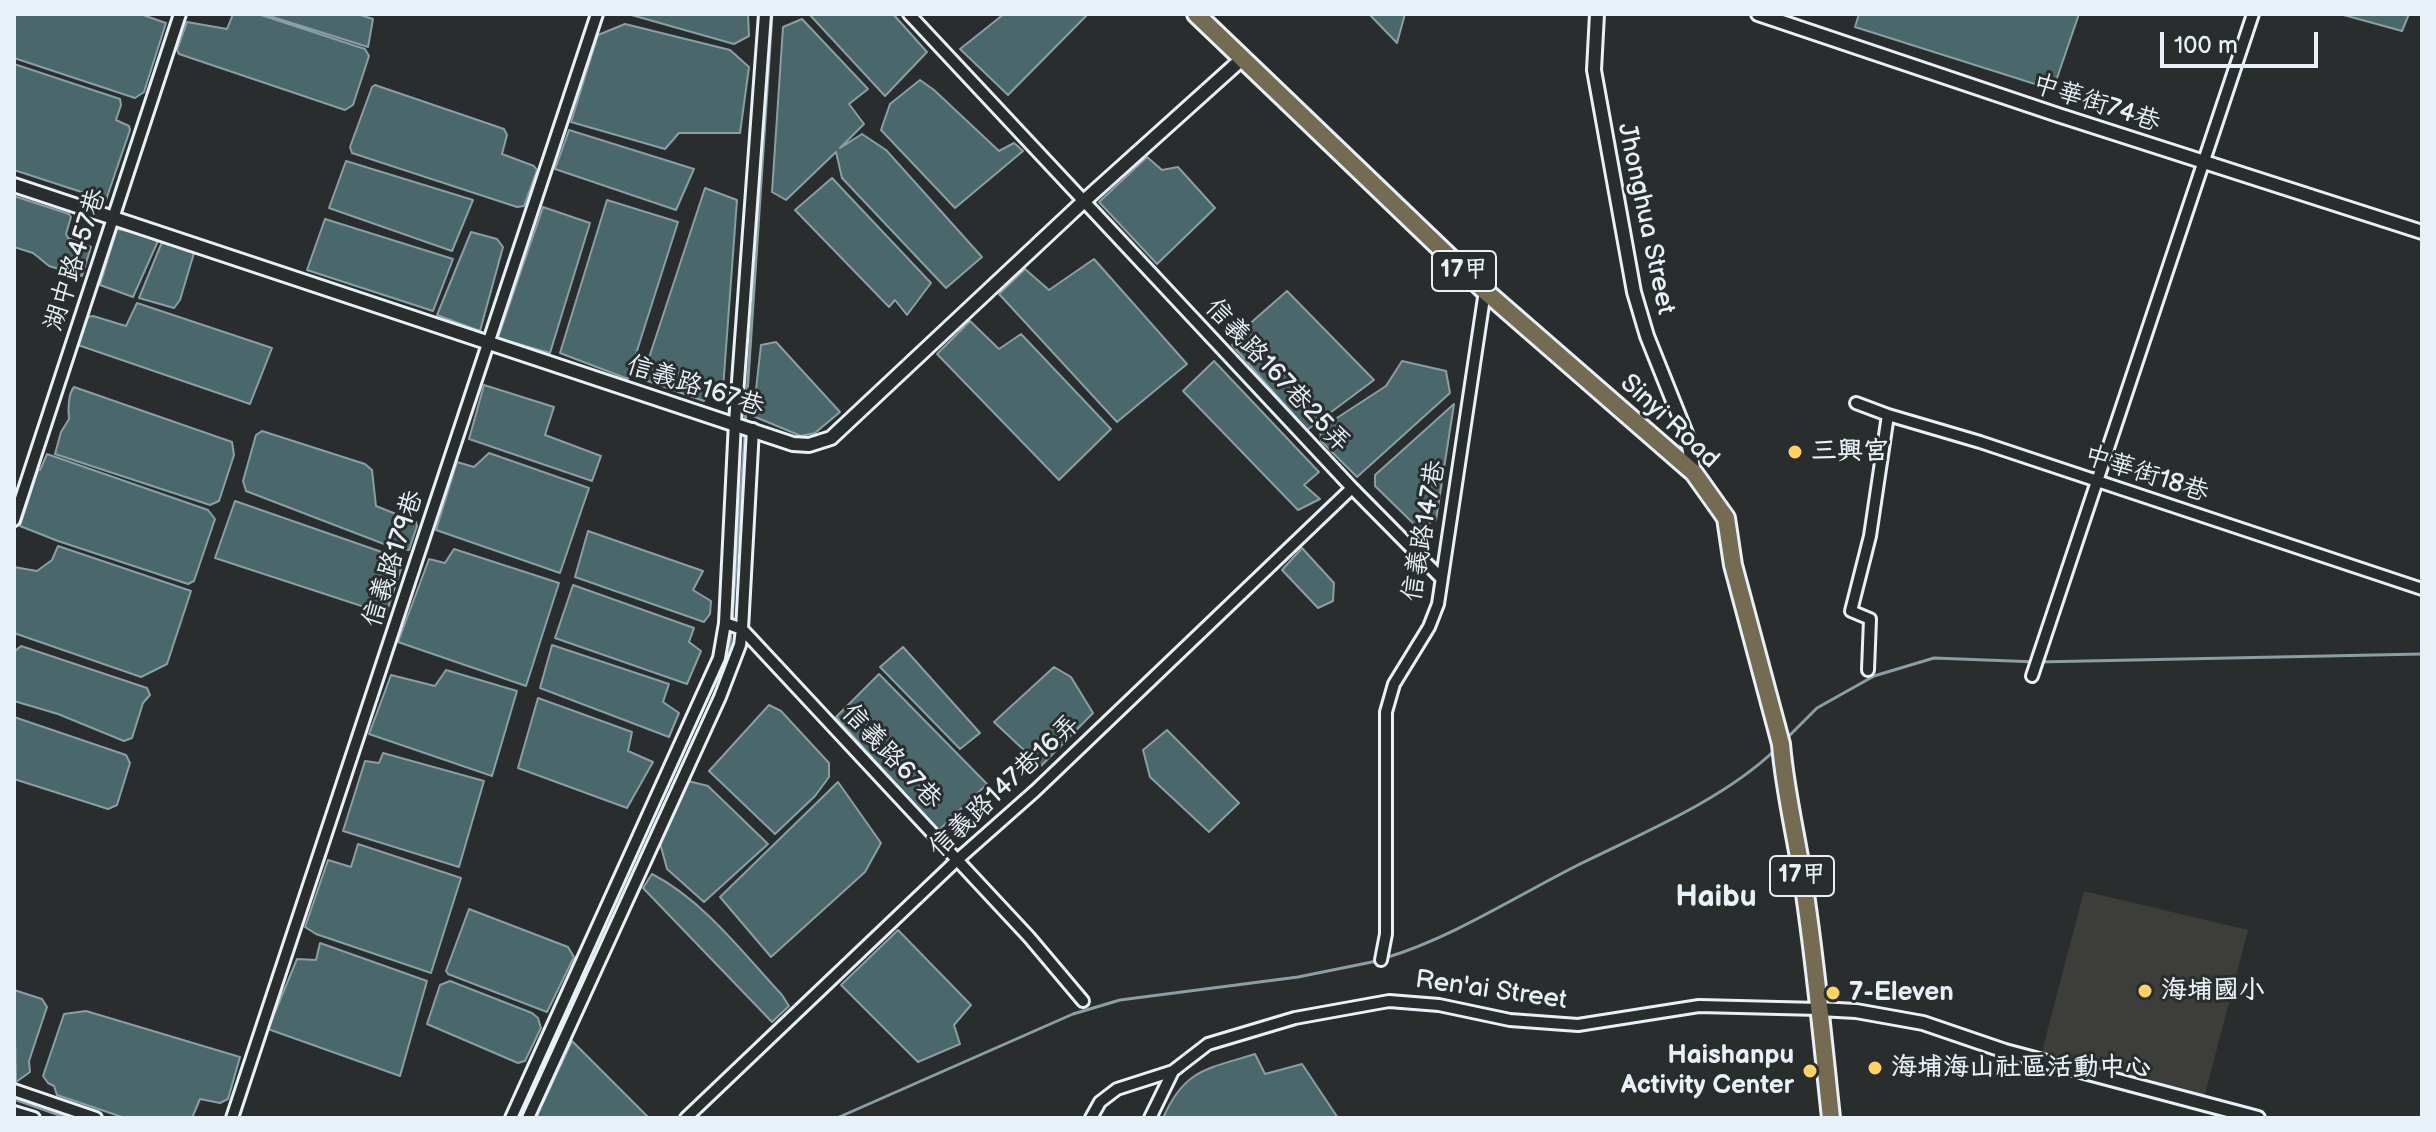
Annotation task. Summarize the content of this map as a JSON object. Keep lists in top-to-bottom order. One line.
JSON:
{"streets":{"main road":["17甲","Sinyi Road"],"street":["中華街74巷","Jhonghua Street","湖中路457巷","信義路167巷25弄","信義路167巷","中華街18巷","信義路147巷","信義路179巷","信義路67巷","信義路147巷16弄","Ren'ai Street"]},"crossings":[["Jhonghua Street","Sinyi Road"],["湖中路457巷","信義路167巷"],["17甲","Sinyi Road"],["17甲","Ren'ai Street"],["信義路167巷25弄","信義路167巷"],["信義路167巷25弄","信義路147巷"],["信義路167巷25弄","信義路147巷16弄"],["信義路167巷","Sinyi Road"],["信義路167巷","信義路179巷"],["Sinyi Road","信義路147巷"],["Sinyi Road","Ren'ai Street"],["信義路67巷","信義路147巷16弄"]],"districts":["Haibu"],"places":["三興宮","海埔國小","7-Eleven","海埔海山社區活動中心","Haishanpu Activity Center"],"scale_bar":"100 m"}
